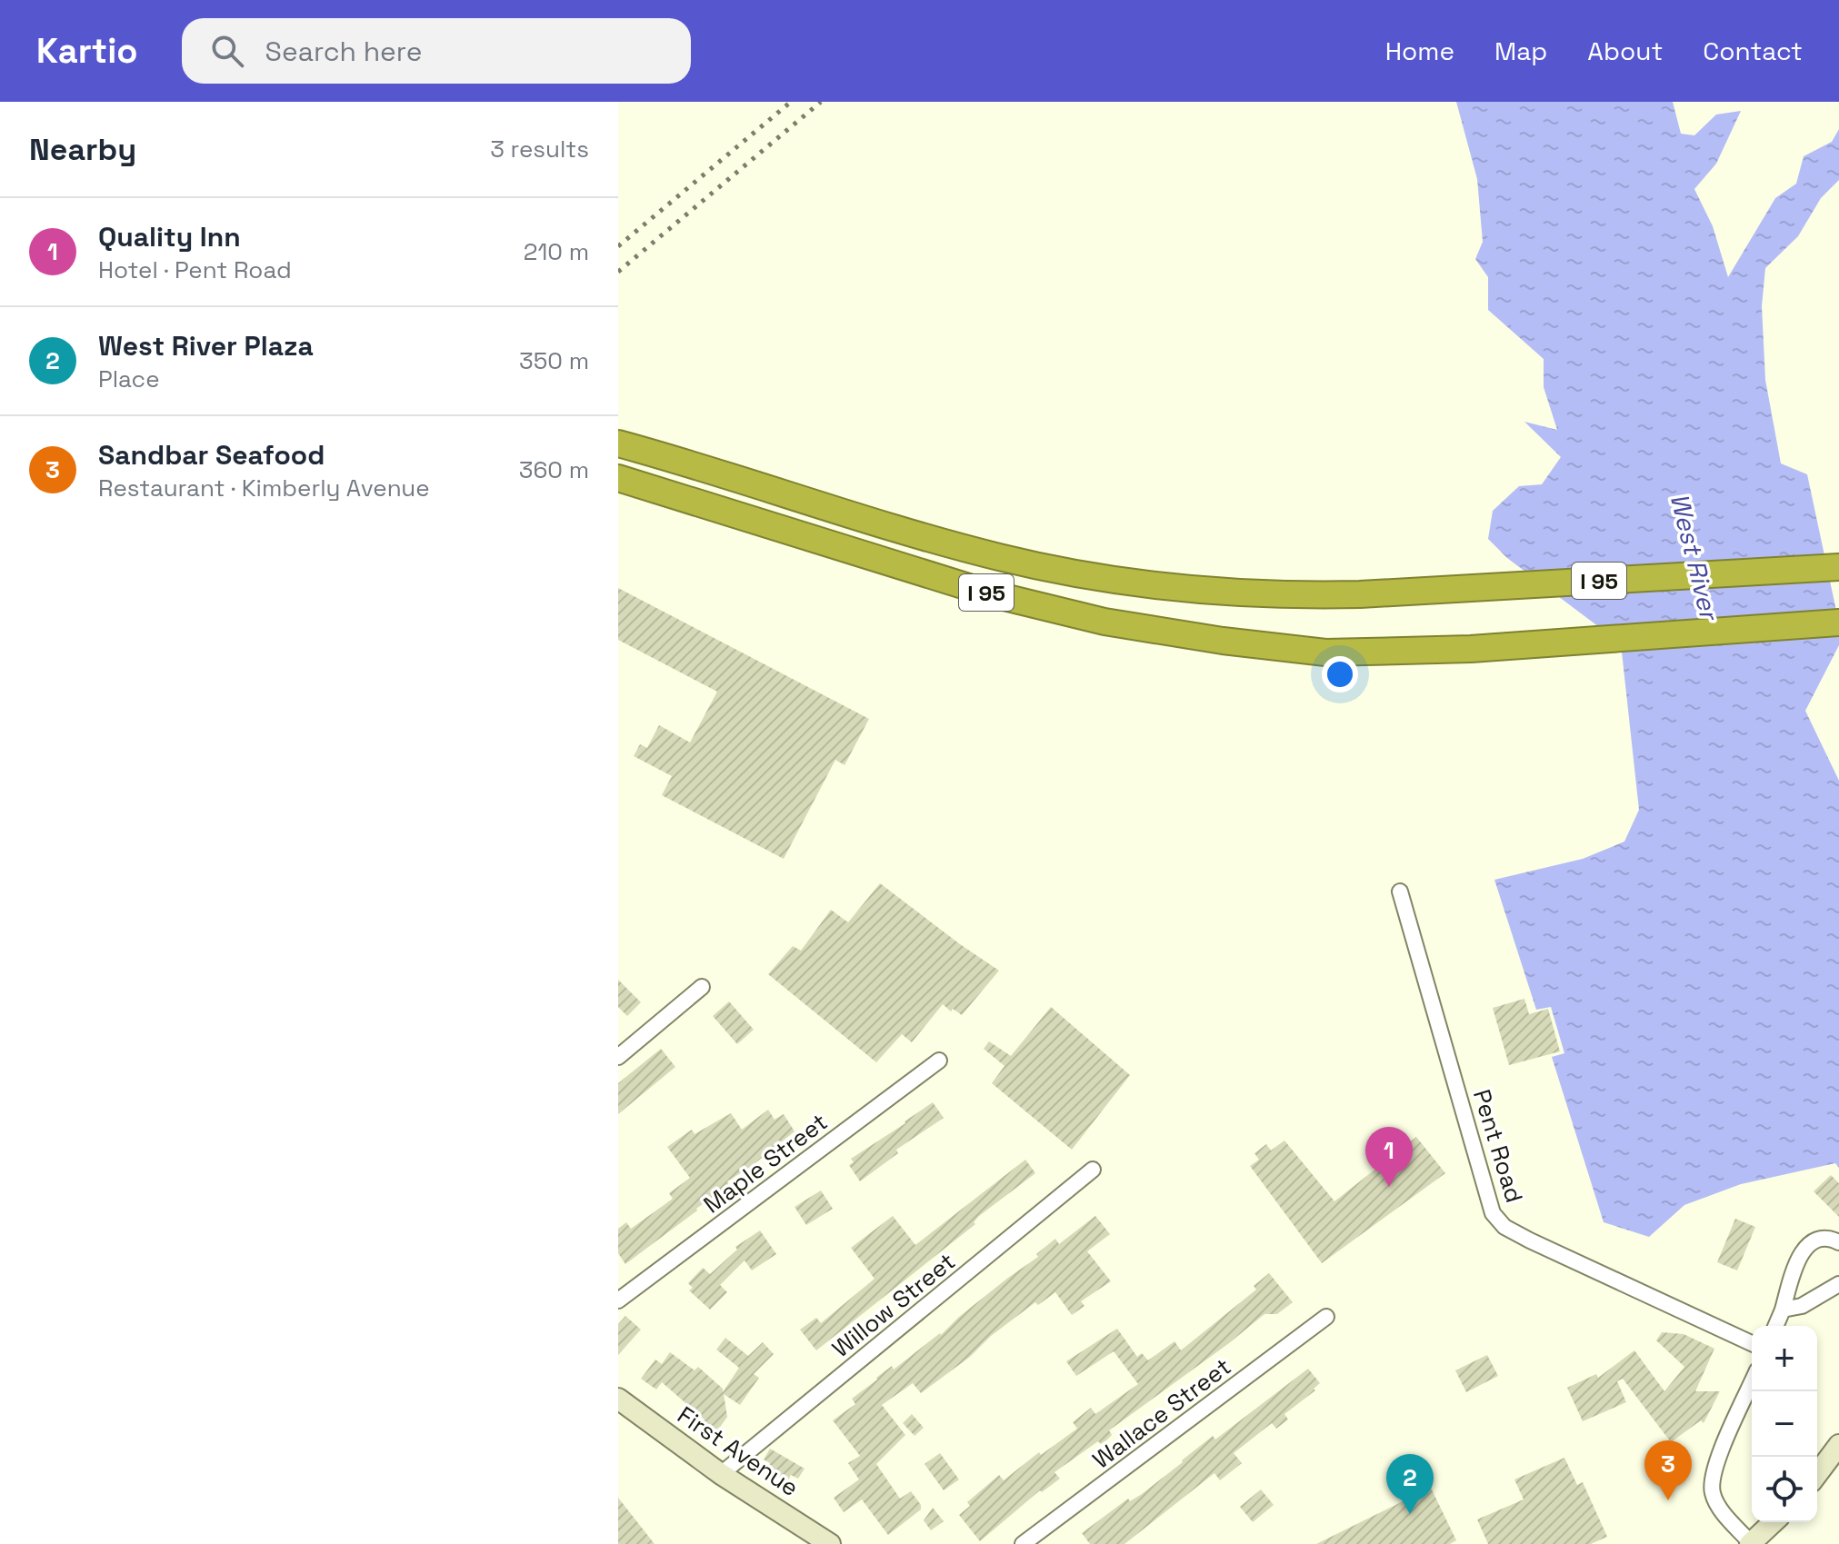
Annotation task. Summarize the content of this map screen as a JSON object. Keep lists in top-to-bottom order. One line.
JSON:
{"streets":{"highway":["I 95"],"main road":["First Avenue"],"street":["Pent Road","Maple Street","Willow Street","Wallace Street"]},"crossings":[["Willow Street","First Avenue"]],"water":["West River"],"page":{"header":"Kartio","search":"Search here","nav":["Home","Map","About","Contact"],"heading":["Nearby","3 results"],"list":[{"mark":"1","name":"Quality Inn","note":"Hotel · Pent Road","value":"210 m"},{"mark":"2","name":"West River Plaza","note":"Place","value":"350 m"},{"mark":"3","name":"Sandbar Seafood","note":"Restaurant · Kimberly Avenue","value":"360 m"}],"pins":["1","3","2"],"map_buttons":["+","−"]}}
